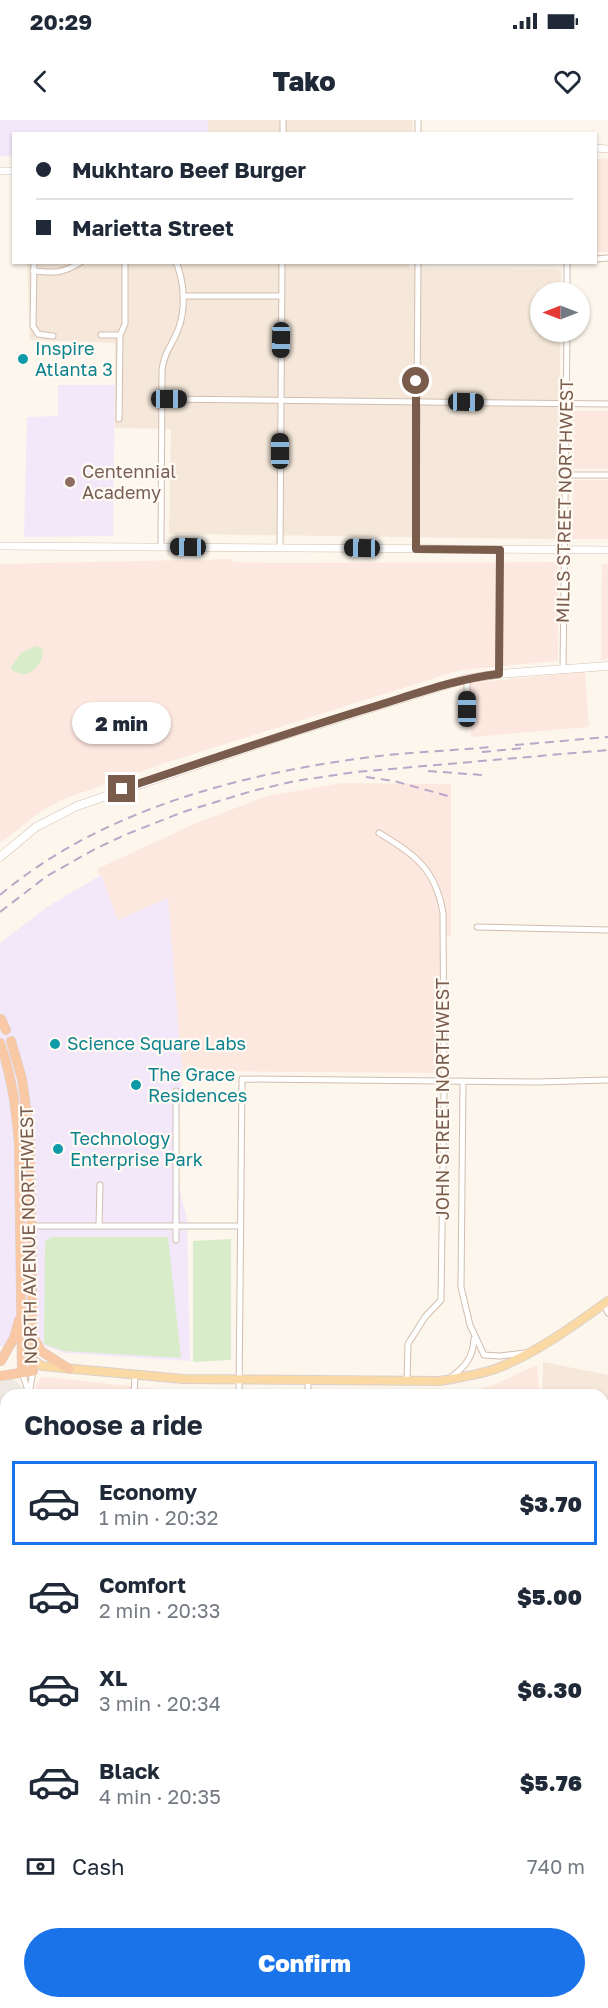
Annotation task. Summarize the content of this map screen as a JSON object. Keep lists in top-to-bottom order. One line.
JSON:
{"streets":{"highway":["NORTH AVENUE NORTHWEST"],"street":["MILLS STREET NORTHWEST","JOHN STREET NORTHWEST"]},"places":["Inspire Atlanta 3","Centennial Academy","Science Square Labs","The Grace Residences","Technology Enterprise Park"],"north":"left","page":{"status":"20:29","header":"Tako","banner":["Mukhtaro Beef Burger","Marietta Street"],"bubble":"2 min","heading":"Choose a ride","list":[{"name":"Economy","note":"1 min · 20:32","value":"$3.70"},{"name":"Comfort","note":"2 min · 20:33","value":"$5.00"},{"name":"XL","note":"3 min · 20:34","value":"$6.30"},{"name":"Black","note":"4 min · 20:35","value":"$5.76"}],"pay":["Cash","740 m"],"buttons":"Confirm"}}
